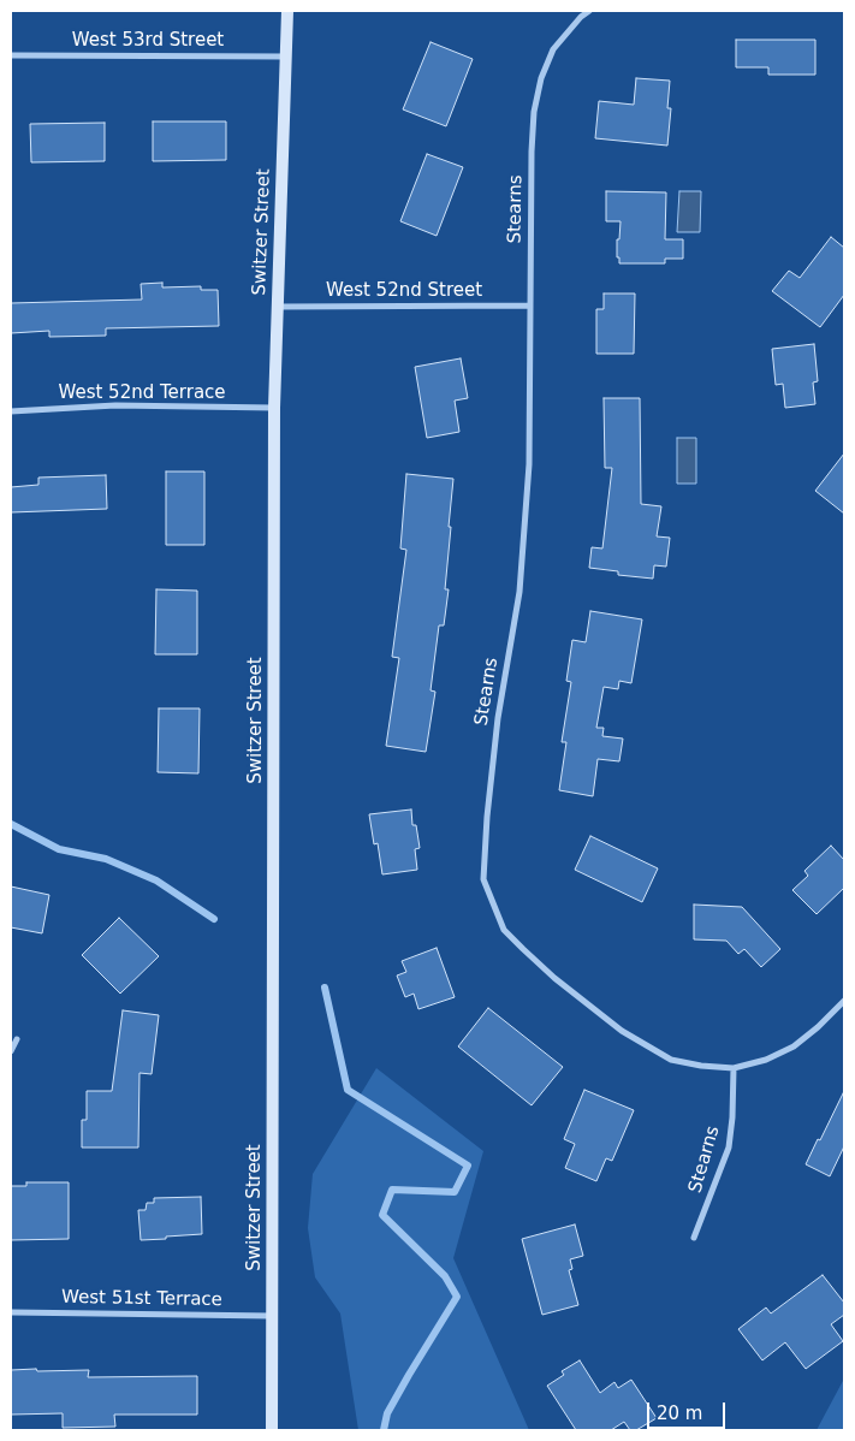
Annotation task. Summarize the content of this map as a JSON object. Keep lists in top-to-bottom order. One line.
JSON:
{"streets":{"street":["West 53rd Street","Stearns","Switzer Street","West 52nd Street","West 52nd Terrace","West 51st Terrace"]},"crossings":[["West 53rd Street","Switzer Street"],["Stearns","West 52nd Street"],["Switzer Street","West 52nd Street"],["Switzer Street","West 52nd Terrace"],["Switzer Street","West 51st Terrace"]],"scale_bar":"20 m"}
